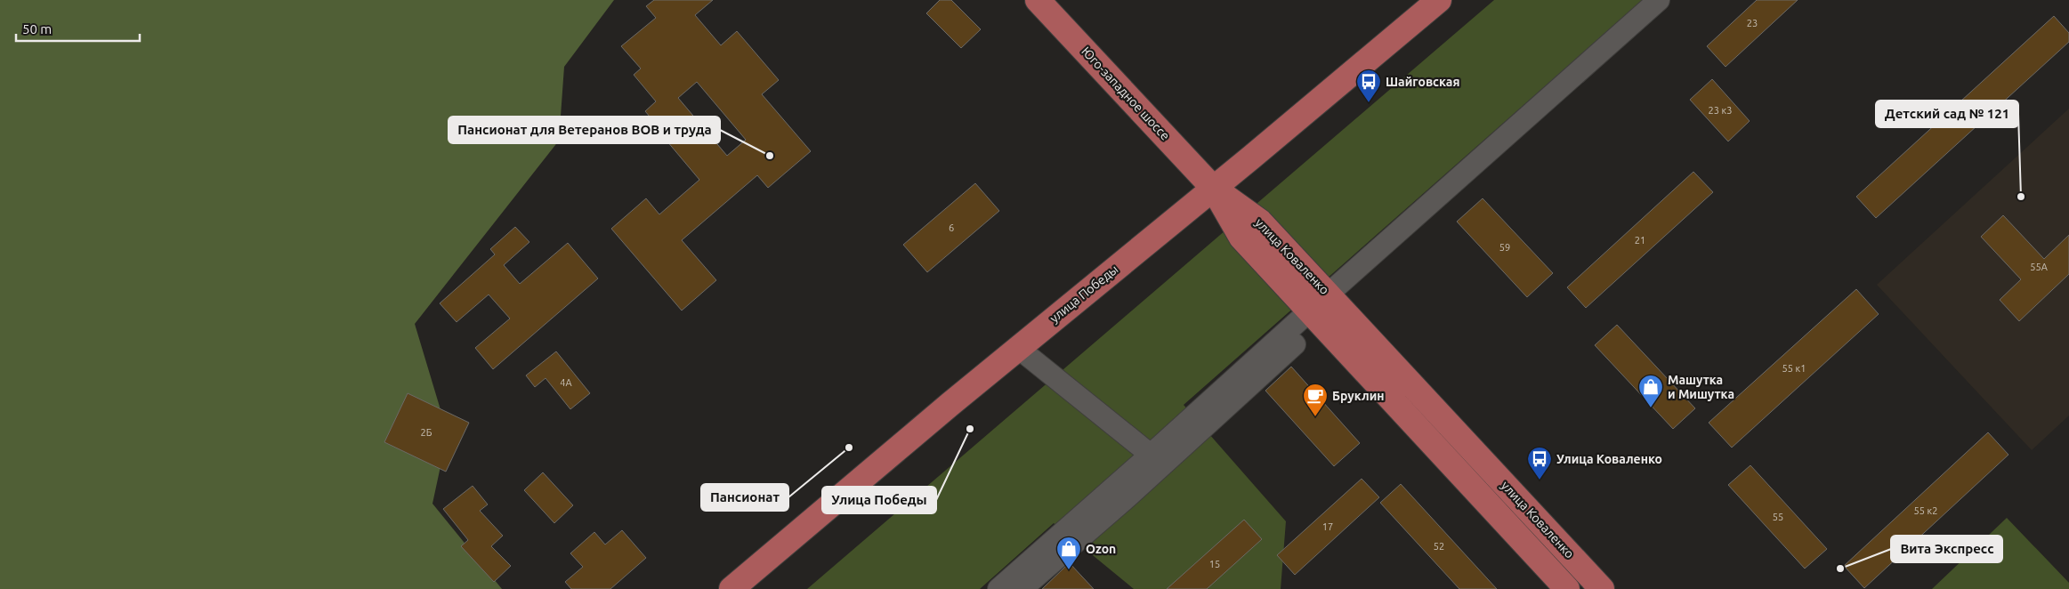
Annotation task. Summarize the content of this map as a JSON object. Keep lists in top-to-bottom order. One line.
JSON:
{"streets":{"main road":["Юго-западное шоссе","улица Коваленко","улица Победы"]},"crossings":[["Юго-западное шоссе","улица Коваленко"],["Юго-западное шоссе","улица Победы"],["улица Коваленко","улица Победы"]],"places":{"bus stop":["Шайговская","Улица Коваленко"],"other":["Пансионат для Ветеранов ВОВ и труда","Детский сад № 121","Улица Победы","Пансионат","Вита Экспресс"],"shop":["Машутка и Мишутка","Ozon"],"cafe":["Бруклин"]},"house_numbers":["23","23 к3","6","21","59","55А","55 к1","4А","2Б","55 к2","55","17","52","15"],"scale_bar":"50 m"}
